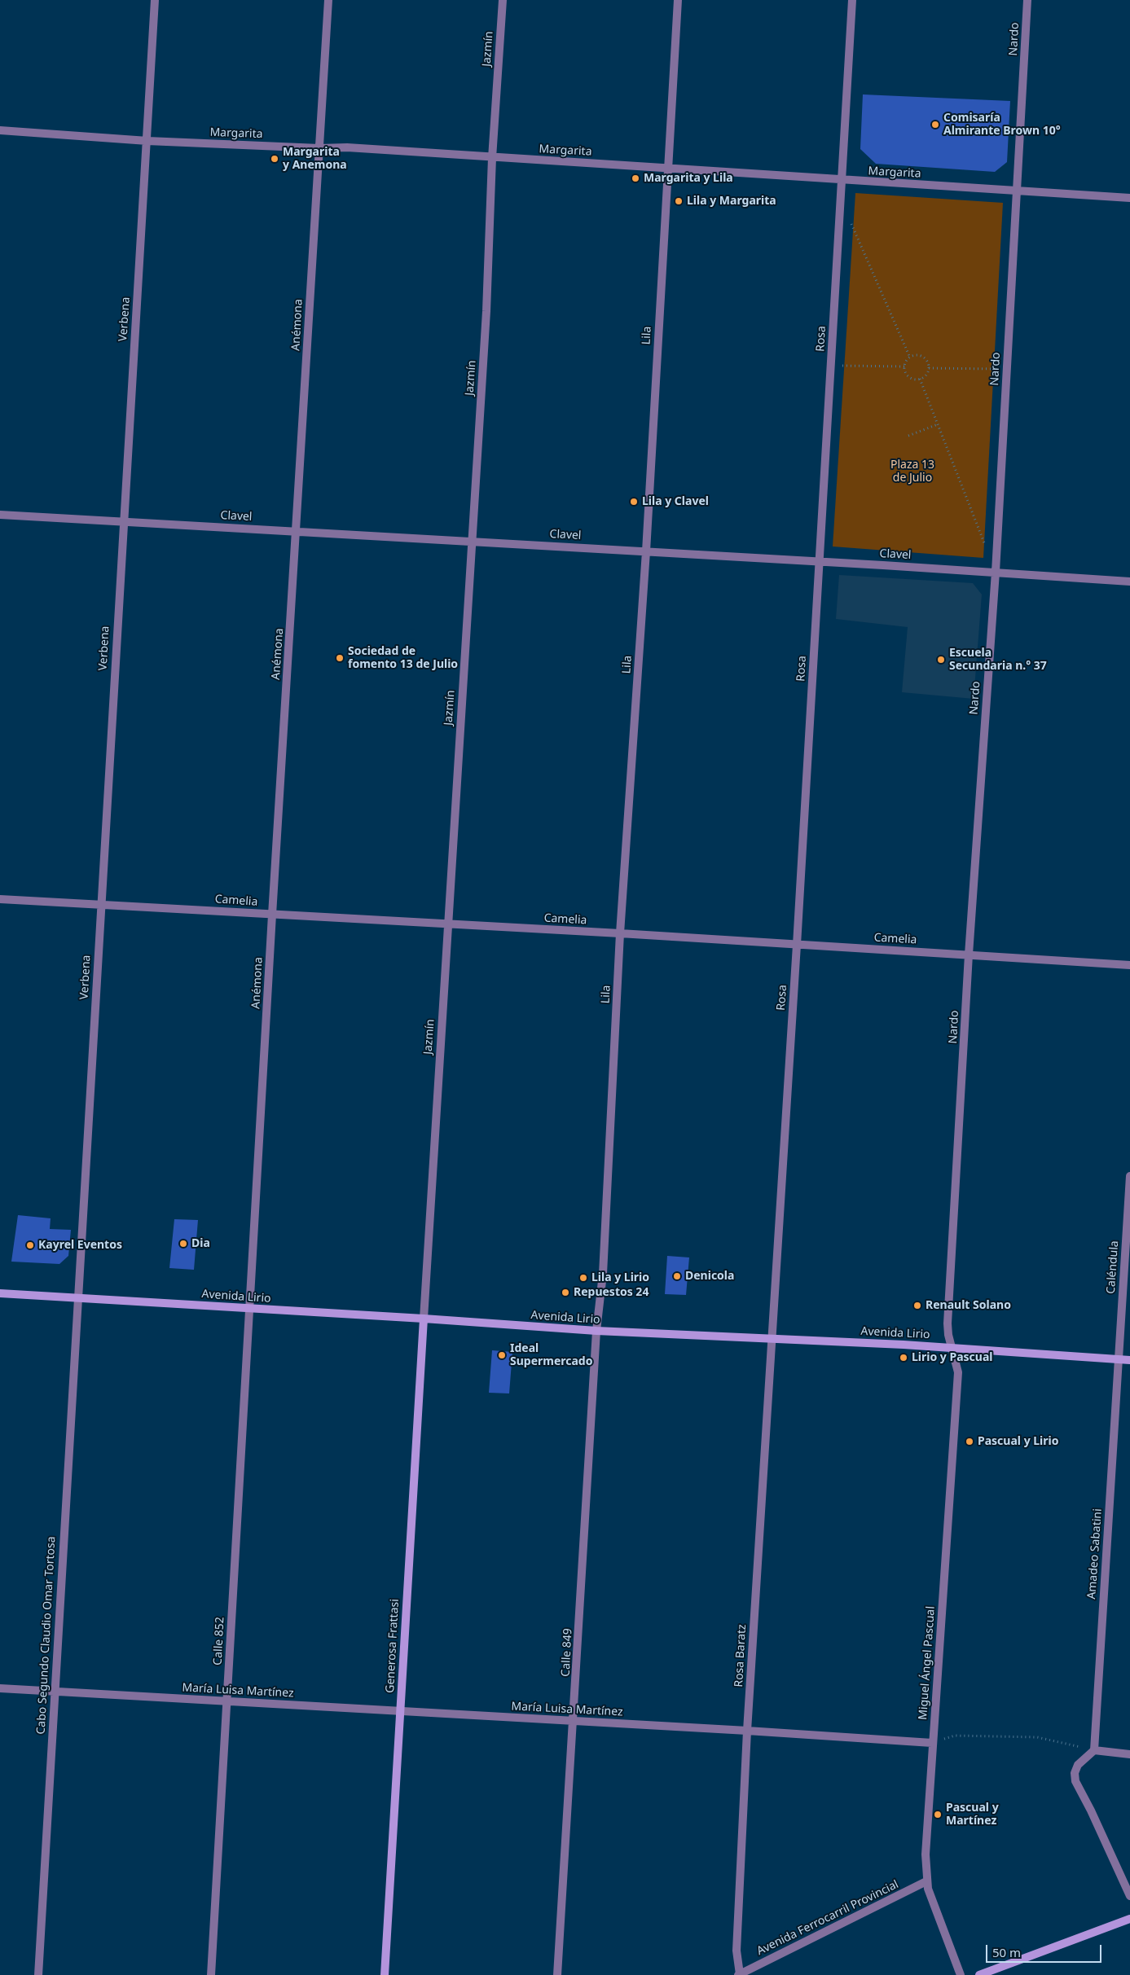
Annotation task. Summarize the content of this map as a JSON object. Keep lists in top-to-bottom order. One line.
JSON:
{"streets":{"main road":["Avenida Lirio","Generosa Frattasi"],"street":["Nardo","Jazmín","Margarita","Verbena","Anémona","Lila","Rosa","Clavel","Camelia","Caléndula","Amadeo Sabatini","Cabo Segundo Claudio Omar Tortosa","Calle 852","Calle 849","Rosa Baratz","Miguel Ángel Pascual","María Luisa Martínez","Avenida Ferrocarril Provincial"]},"crossings":[["Nardo","Margarita"],["Nardo","Clavel"],["Nardo","Camelia"],["Nardo","Avenida Lirio"],["Nardo","Miguel Ángel Pascual"],["Jazmín","Margarita"],["Jazmín","Clavel"],["Jazmín","Camelia"],["Jazmín","Avenida Lirio"],["Jazmín","Generosa Frattasi"],["Margarita","Verbena"],["Margarita","Anémona"],["Margarita","Lila"],["Margarita","Rosa"],["Verbena","Clavel"],["Verbena","Camelia"],["Verbena","Avenida Lirio"],["Verbena","Cabo Segundo Claudio Omar Tortosa"],["Anémona","Clavel"],["Anémona","Camelia"],["Anémona","Avenida Lirio"],["Anémona","Calle 852"],["Lila","Clavel"],["Lila","Camelia"],["Lila","Avenida Lirio"],["Lila","Calle 849"],["Rosa","Clavel"],["Rosa","Camelia"],["Rosa","Avenida Lirio"],["Rosa","Rosa Baratz"],["Caléndula","Avenida Lirio"],["Caléndula","Amadeo Sabatini"],["Avenida Lirio","Amadeo Sabatini"],["Avenida Lirio","Cabo Segundo Claudio Omar Tortosa"],["Avenida Lirio","Calle 852"],["Avenida Lirio","Generosa Frattasi"],["Avenida Lirio","Calle 849"],["Avenida Lirio","Rosa Baratz"],["Avenida Lirio","Miguel Ángel Pascual"],["Cabo Segundo Claudio Omar Tortosa","María Luisa Martínez"],["Calle 852","María Luisa Martínez"],["Generosa Frattasi","María Luisa Martínez"],["Calle 849","María Luisa Martínez"],["Rosa Baratz","María Luisa Martínez"],["Rosa Baratz","Avenida Ferrocarril Provincial"],["Miguel Ángel Pascual","María Luisa Martínez"],["Miguel Ángel Pascual","Avenida Ferrocarril Provincial"]],"parks":["Plaza 13 de Julio"],"places":["Comisaría Almirante Brown 10°","Margarita y Anemona","Margarita y Lila","Lila y Margarita","Lila y Clavel","Sociedad de fomento 13 de Julio","Escuela Secundaria n.° 37","Dia","Kayrel Eventos","Denicola","Lila y Lirio","Repuestos 24","Renault Solano","Ideal Supermercado","Lirio y Pascual","Pascual y Lirio","Pascual y Martínez"],"scale_bar":"50 m"}
